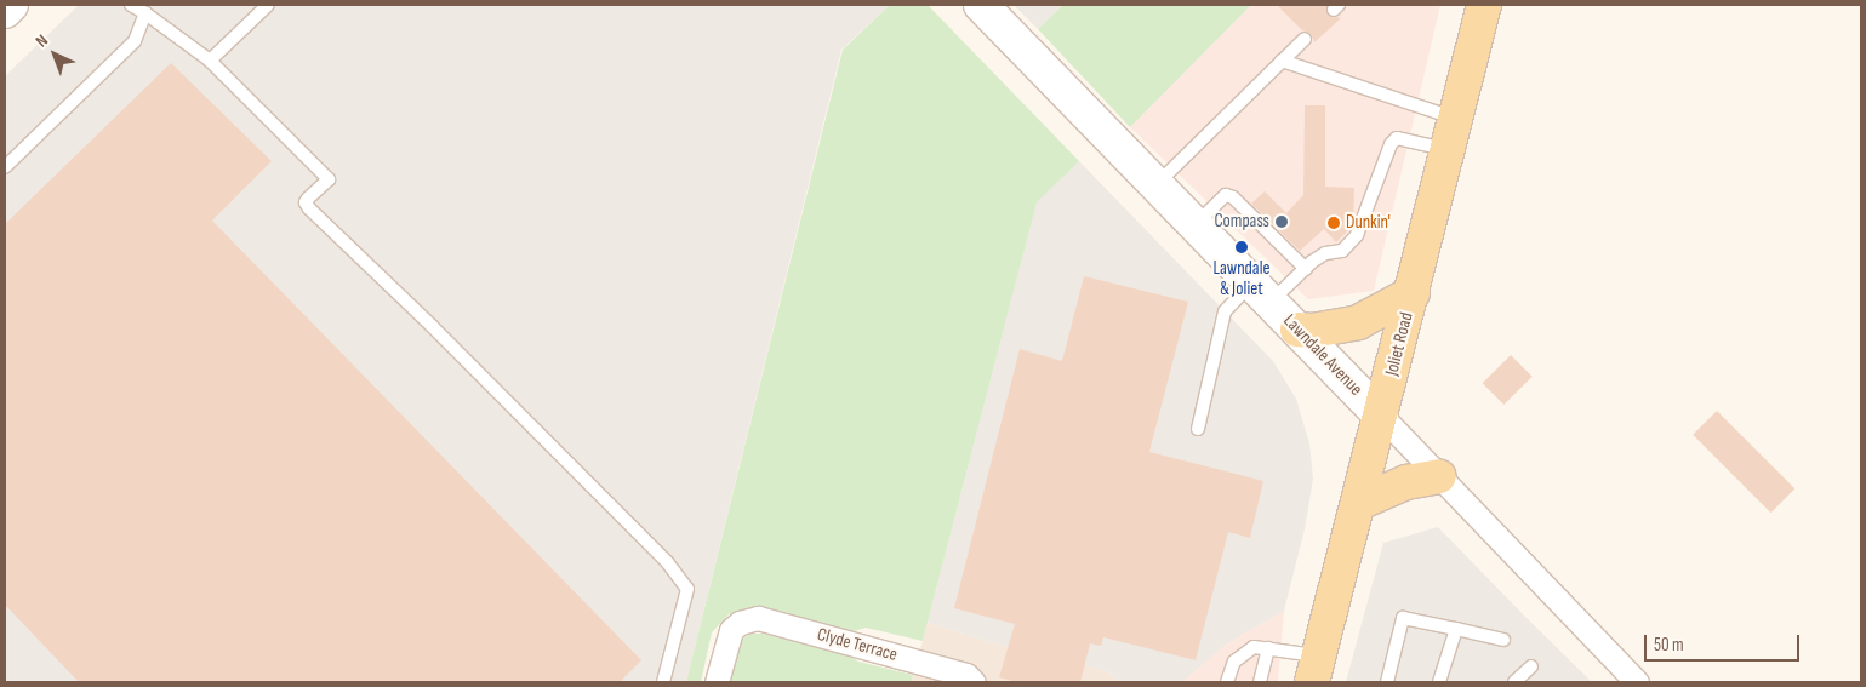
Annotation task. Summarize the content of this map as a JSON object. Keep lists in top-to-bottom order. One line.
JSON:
{"streets":{"main road":["Joliet Road"],"street":["Lawndale Avenue","Clyde Terrace"]},"crossings":[["Joliet Road","Lawndale Avenue"]],"places":["Compass","Dunkin'","Lawndale & Joliet"],"scale_bar":"50 m","north":"top left"}
